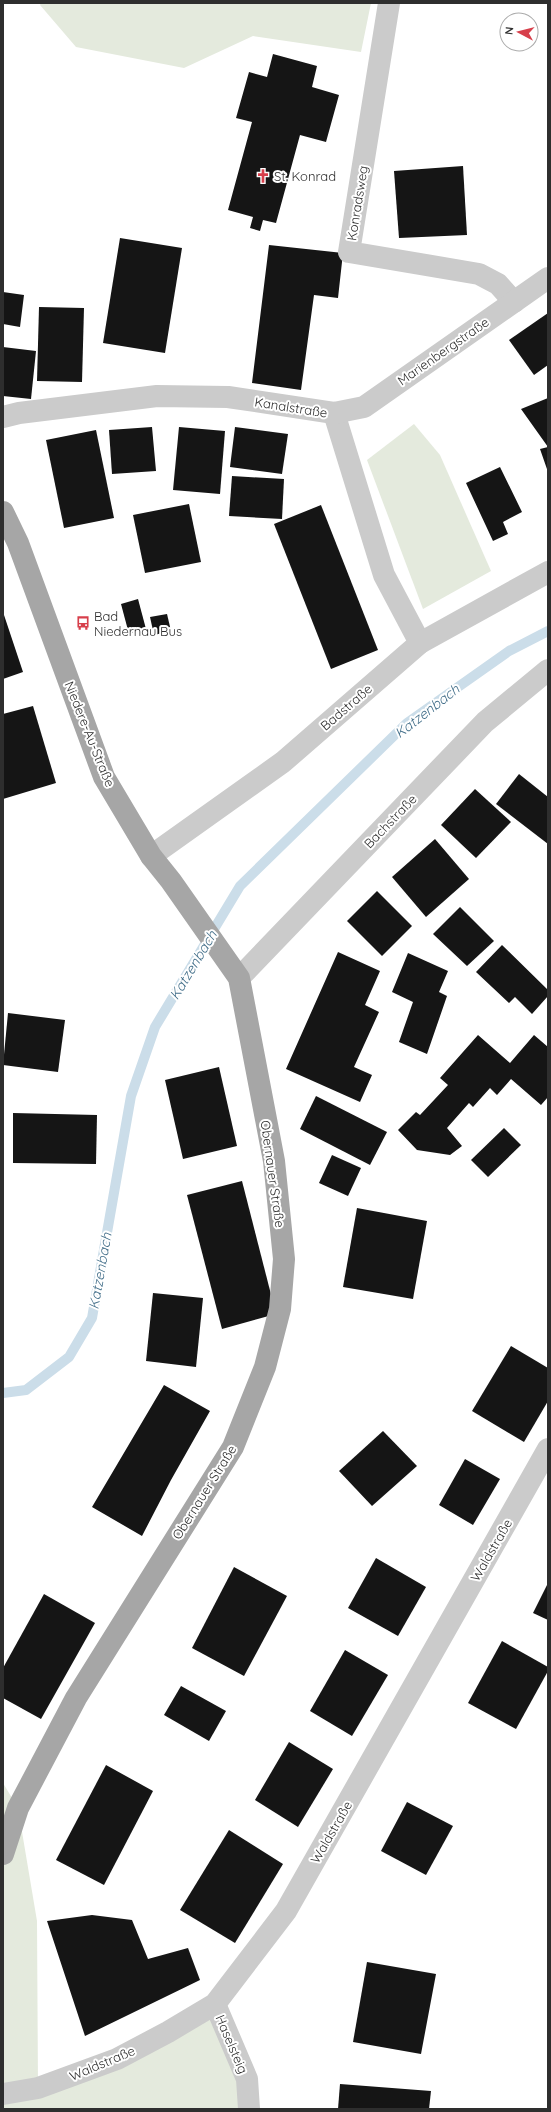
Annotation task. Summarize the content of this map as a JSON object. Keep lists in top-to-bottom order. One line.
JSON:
{"streets":{"main road":["Niedere-Au-Straße","Obernauer Straße"],"street":["Konradsweg","Marienbergstraße","Kanalstraße","Badstraße","Bachstraße","Waldstraße","Haselsteig"]},"crossings":[["Konradsweg","Marienbergstraße"],["Marienbergstraße","Kanalstraße"],["Kanalstraße","Badstraße"],["Badstraße","Niedere-Au-Straße"],["Niedere-Au-Straße","Bachstraße"],["Niedere-Au-Straße","Obernauer Straße"],["Bachstraße","Obernauer Straße"],["Waldstraße","Haselsteig"]],"water":["Katzenbach"],"places":{"church":["St. Konrad"],"bus stop":["Bad Niedernau Bus"]},"north":"left"}
